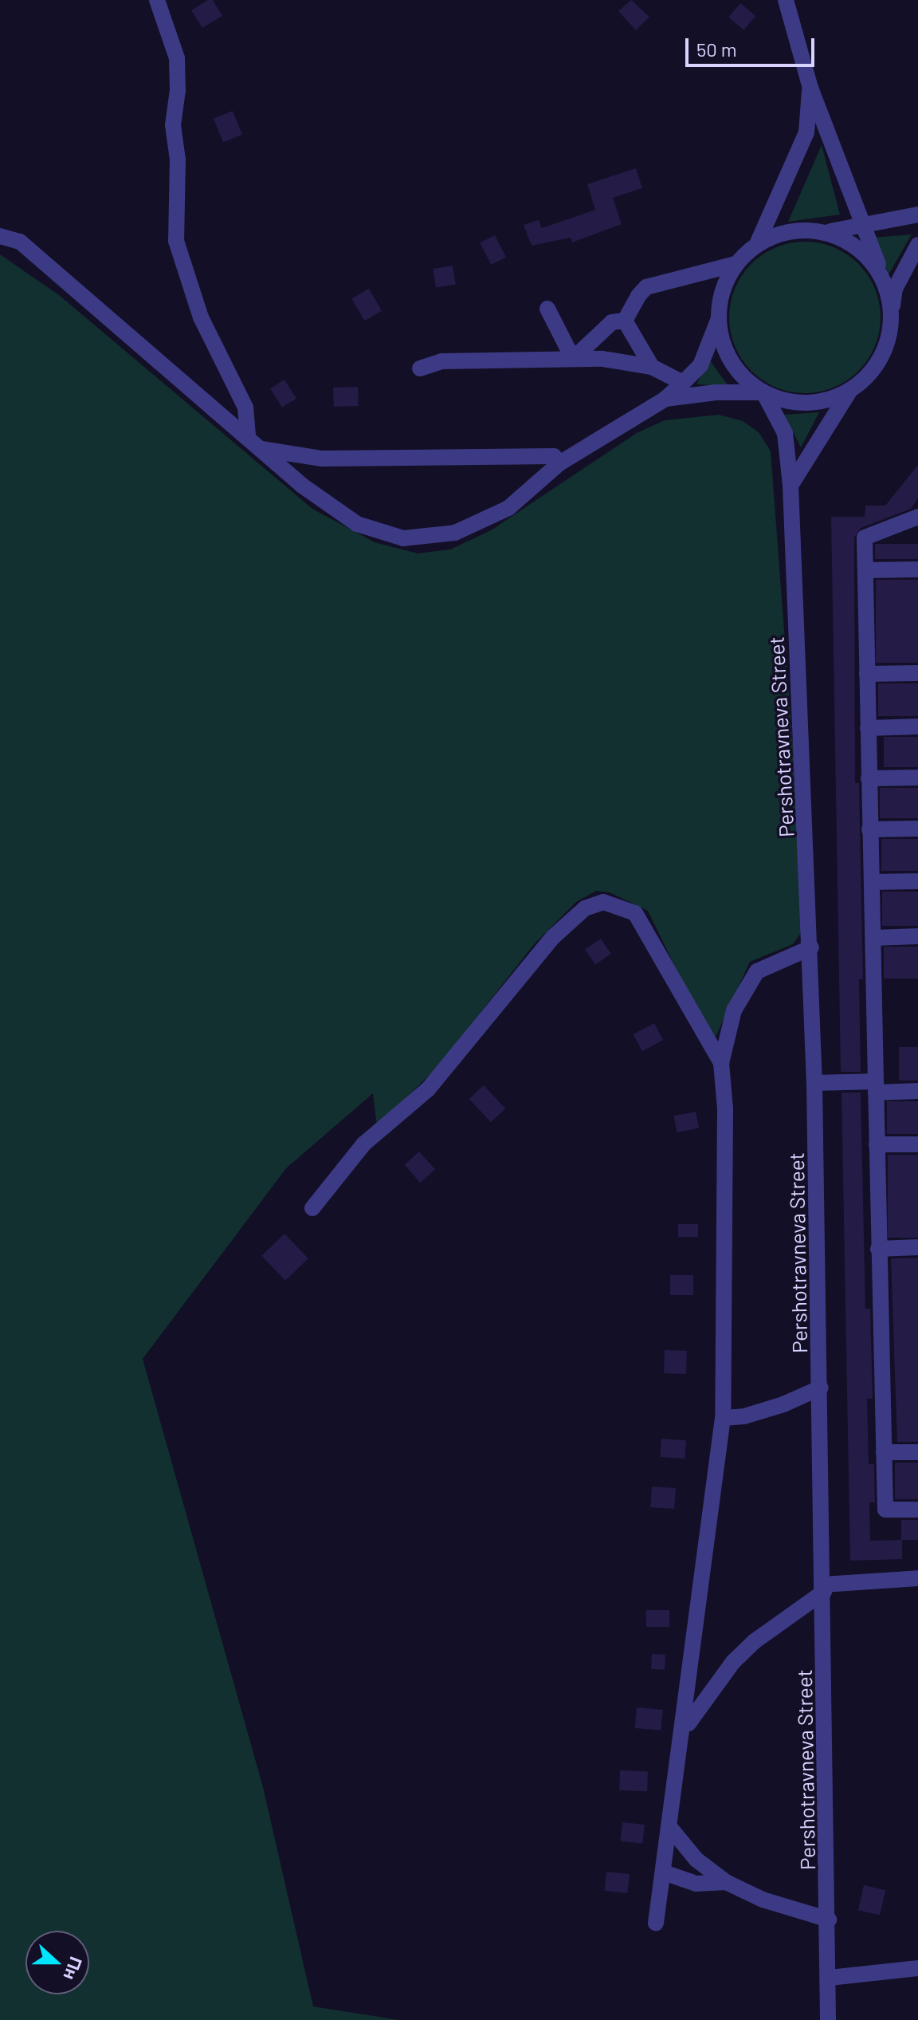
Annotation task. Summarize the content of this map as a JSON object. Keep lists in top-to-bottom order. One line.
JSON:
{"streets":{"street":["Pershotravneva Street"]},"scale_bar":"50 m","north":"right"}
